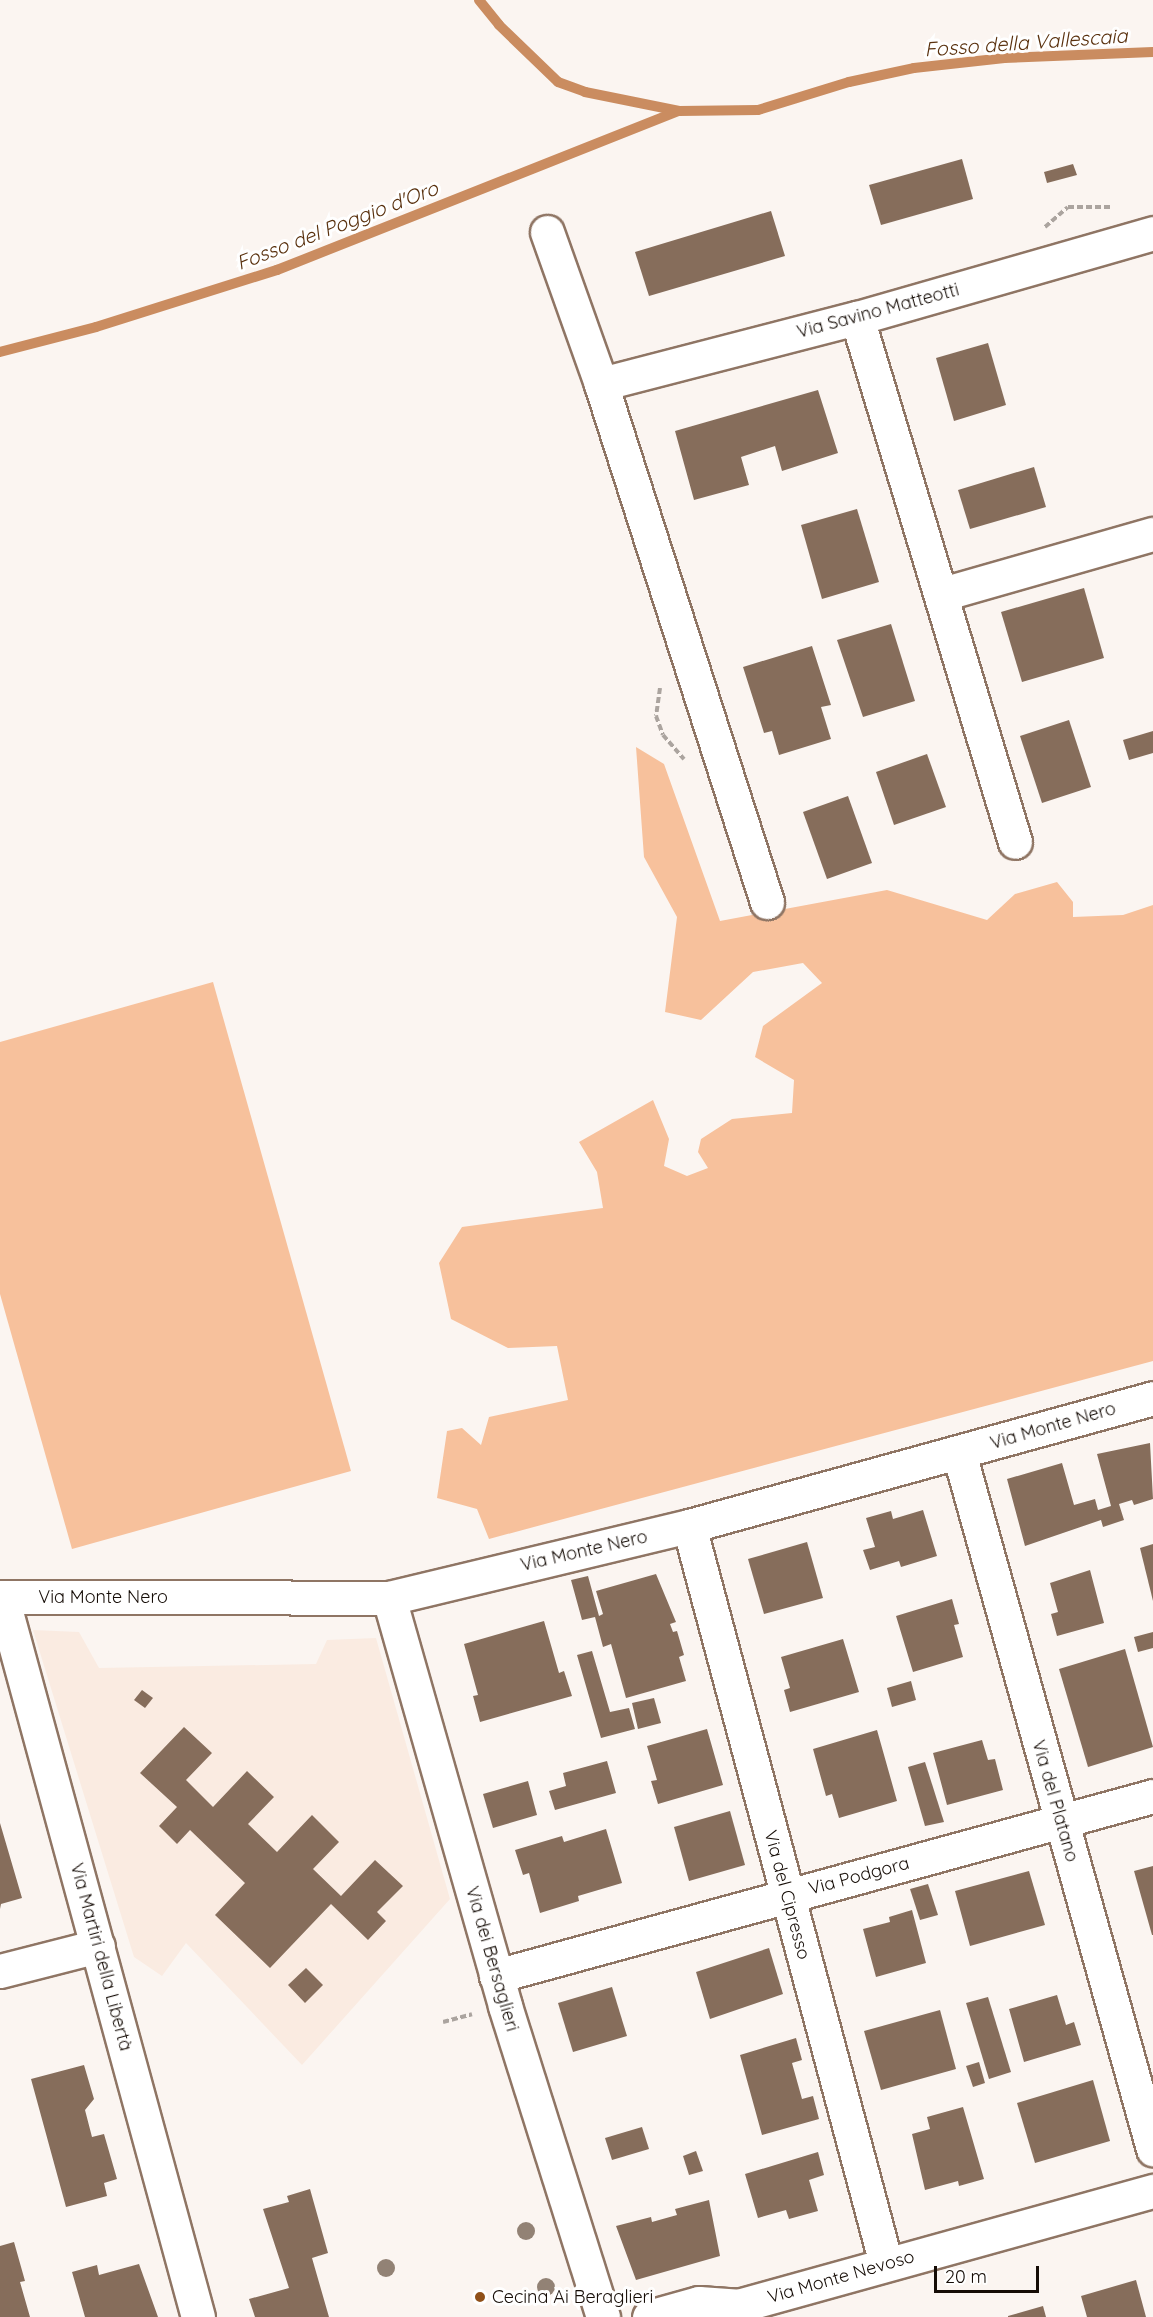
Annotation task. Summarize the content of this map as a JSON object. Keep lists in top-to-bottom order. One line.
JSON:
{"streets":{"street":["Via Savino Matteotti","Via Monte Nero","Via del Platano","Via Podgora","Via del Cipresso","Via Martiri della Libertà","Via dei Bersaglieri","Via Monte Nevoso"]},"crossings":[["Via Monte Nero","Via del Platano"],["Via Monte Nero","Via del Cipresso"],["Via Monte Nero","Via Martiri della Libertà"],["Via Monte Nero","Via dei Bersaglieri"],["Via del Platano","Via Podgora"],["Via Podgora","Via del Cipresso"],["Via Podgora","Via dei Bersaglieri"],["Via del Cipresso","Via Monte Nevoso"]],"water":["Fosso della Vallescaia","Fosso del Poggio d'Oro"],"places":["Cecina Ai Beraglieri"],"scale_bar":"20 m"}
